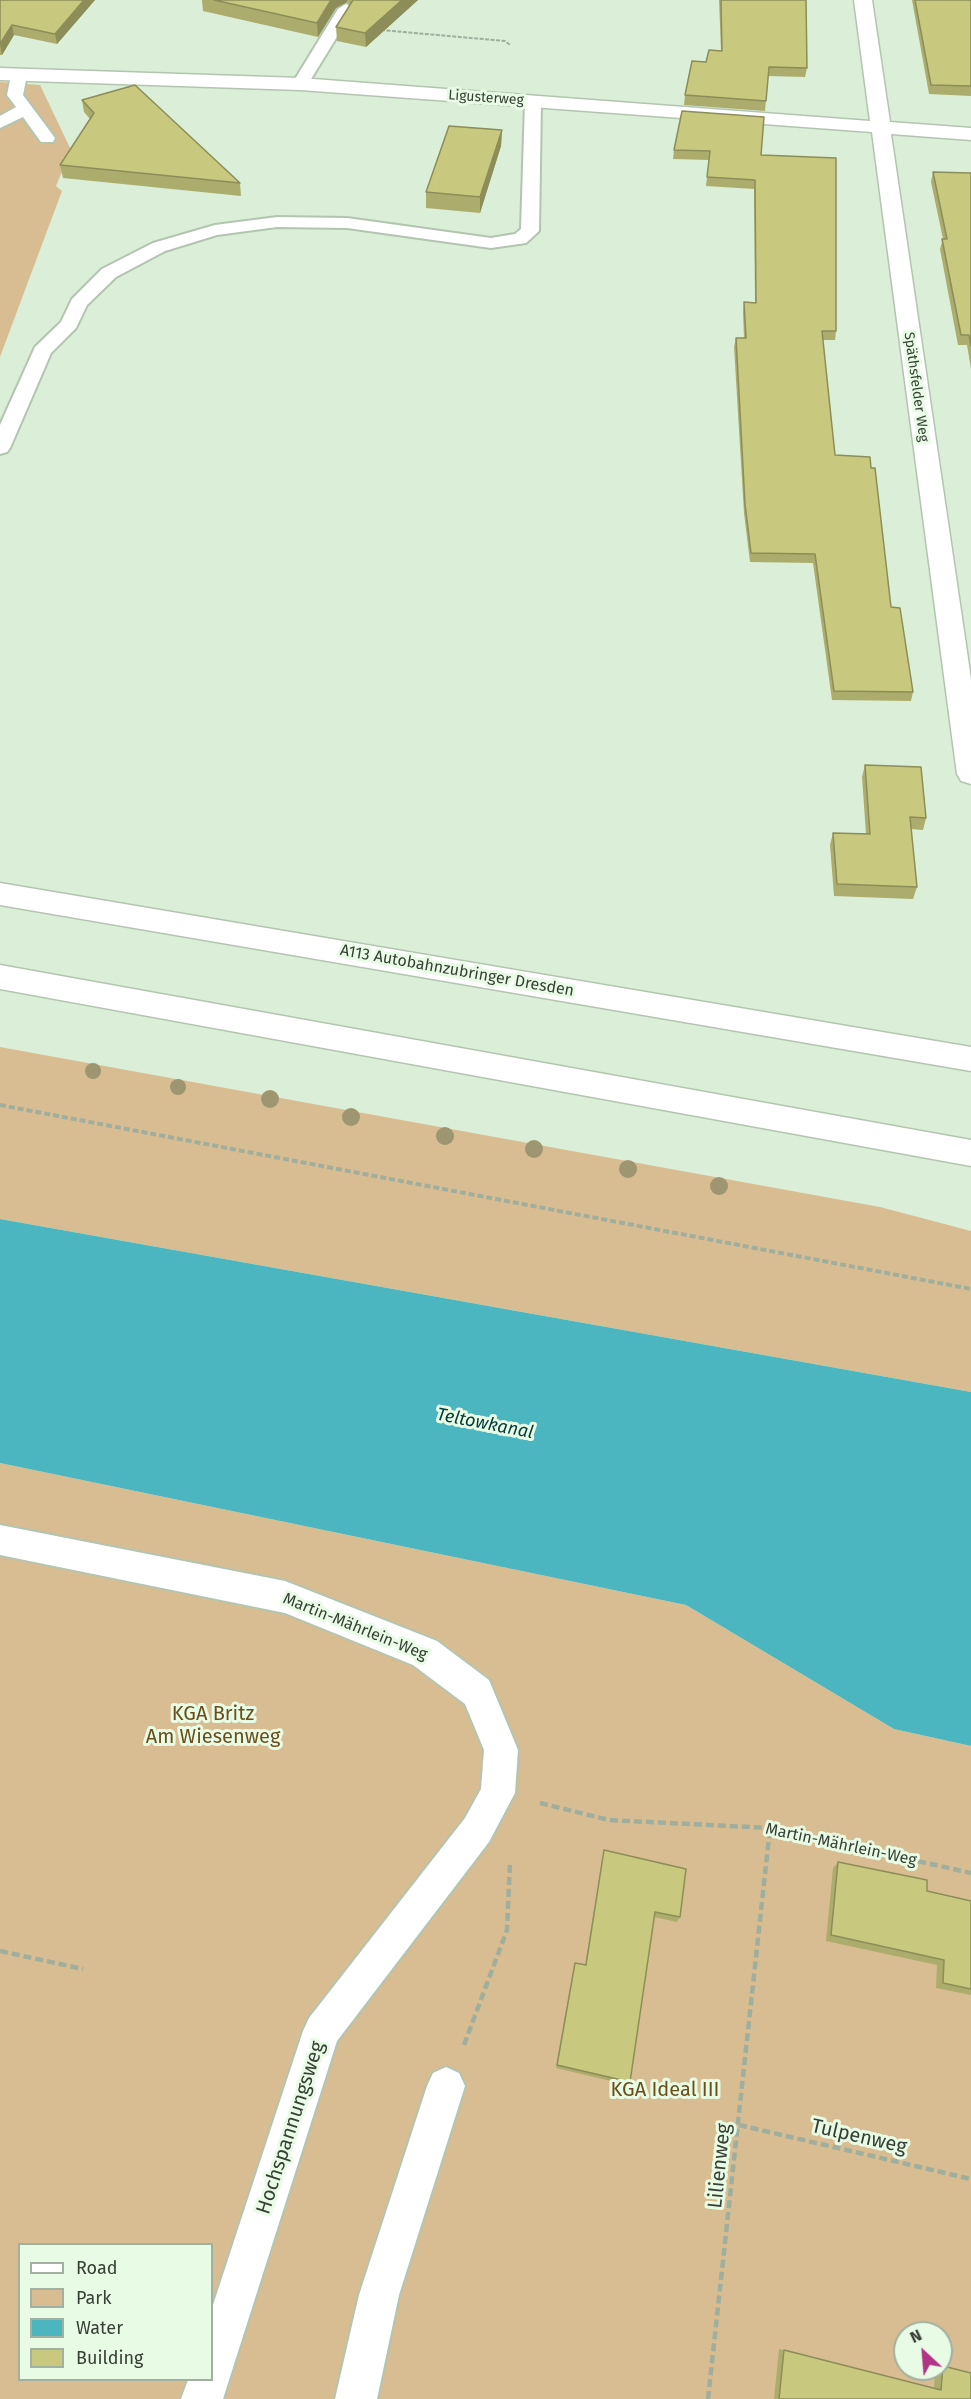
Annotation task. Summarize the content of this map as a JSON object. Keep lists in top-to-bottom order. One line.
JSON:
{"streets":{"main road":["Ligusterweg","Späthsfelder Weg","A113 Autobahnzubringer Dresden"],"lane":["Martin-Mährlein-Weg","Hochspannungsweg"],"path":["Tulpenweg","Lilienweg"]},"crossings":[["Ligusterweg","Späthsfelder Weg"],["Martin-Mährlein-Weg","Hochspannungsweg"],["Martin-Mährlein-Weg","Lilienweg"],["Tulpenweg","Lilienweg"]],"water":["Teltowkanal"],"parks":["KGA Britz Am Wiesenweg","KGA Ideal III"],"legend":["Road","Park","Water","Building"],"north":"top left"}
